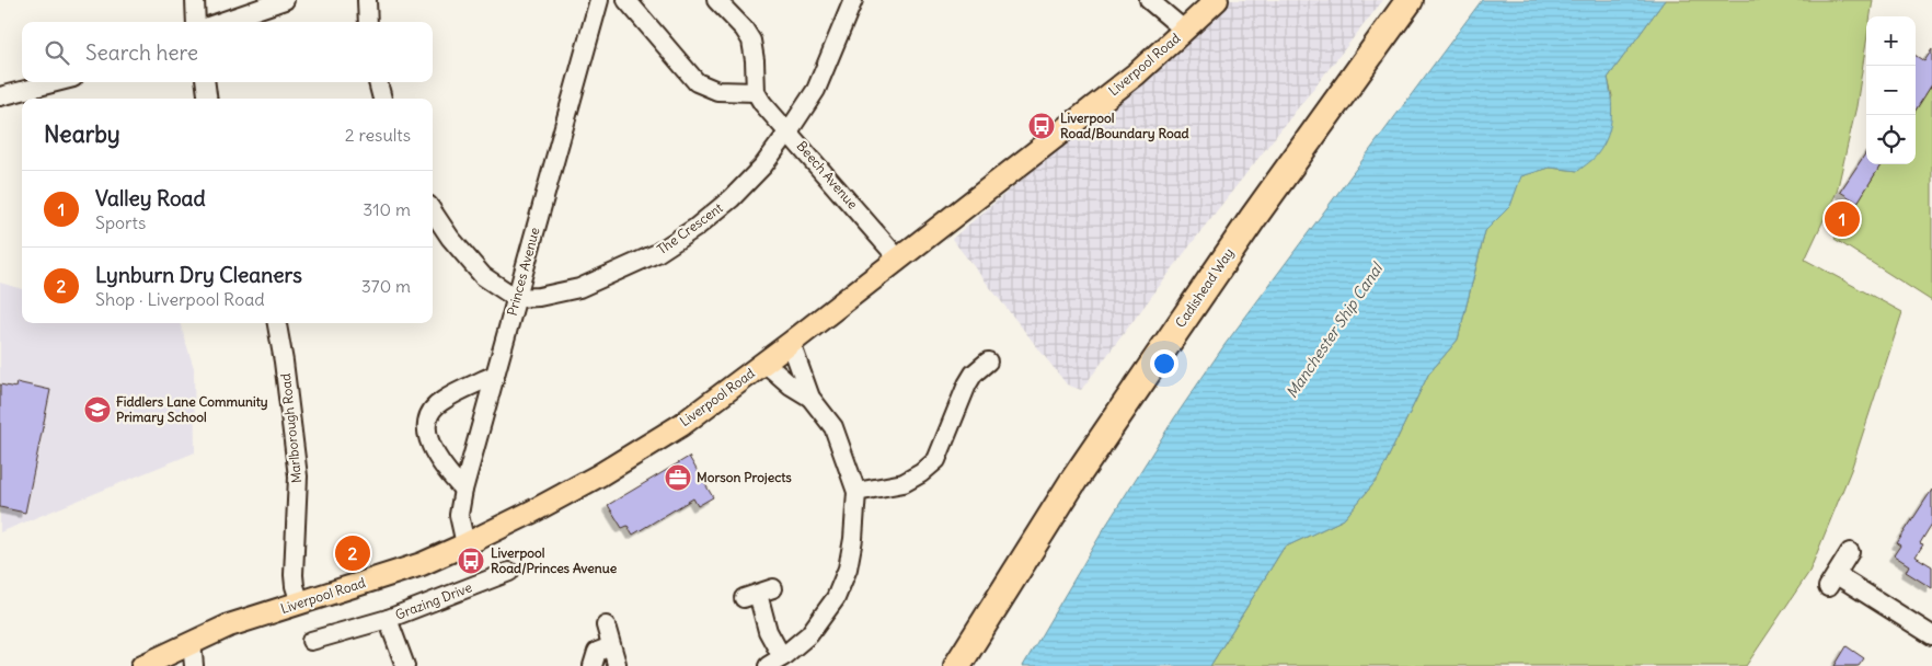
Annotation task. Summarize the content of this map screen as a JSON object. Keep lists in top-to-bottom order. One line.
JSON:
{"streets":{"highway":["Cadishead Way"],"main road":["Liverpool Road"],"street":["Beech Avenue","The Crescent","Princes Avenue","Marlborough Road","Grazing Drive"]},"crossings":[["Liverpool Road","Beech Avenue"],["Liverpool Road","Princes Avenue"],["Liverpool Road","Marlborough Road"],["Beech Avenue","The Crescent"],["The Crescent","Princes Avenue"]],"water":["Manchester Ship Canal"],"places":{"bus stop":["Liverpool Road/Boundary Road","Liverpool Road/Princes Avenue"],"school or university":["Fiddlers Lane Community Primary School"],"office":["Morson Projects"]},"page":{"map_buttons":["+","−"],"search":"Search here","heading":["Nearby","2 results"],"list":[{"mark":"1","name":"Valley Road","note":"Sports","value":"310 m"},{"mark":"2","name":"Lynburn Dry Cleaners","note":"Shop · Liverpool Road","value":"370 m"}],"pins":["1","2"]}}
